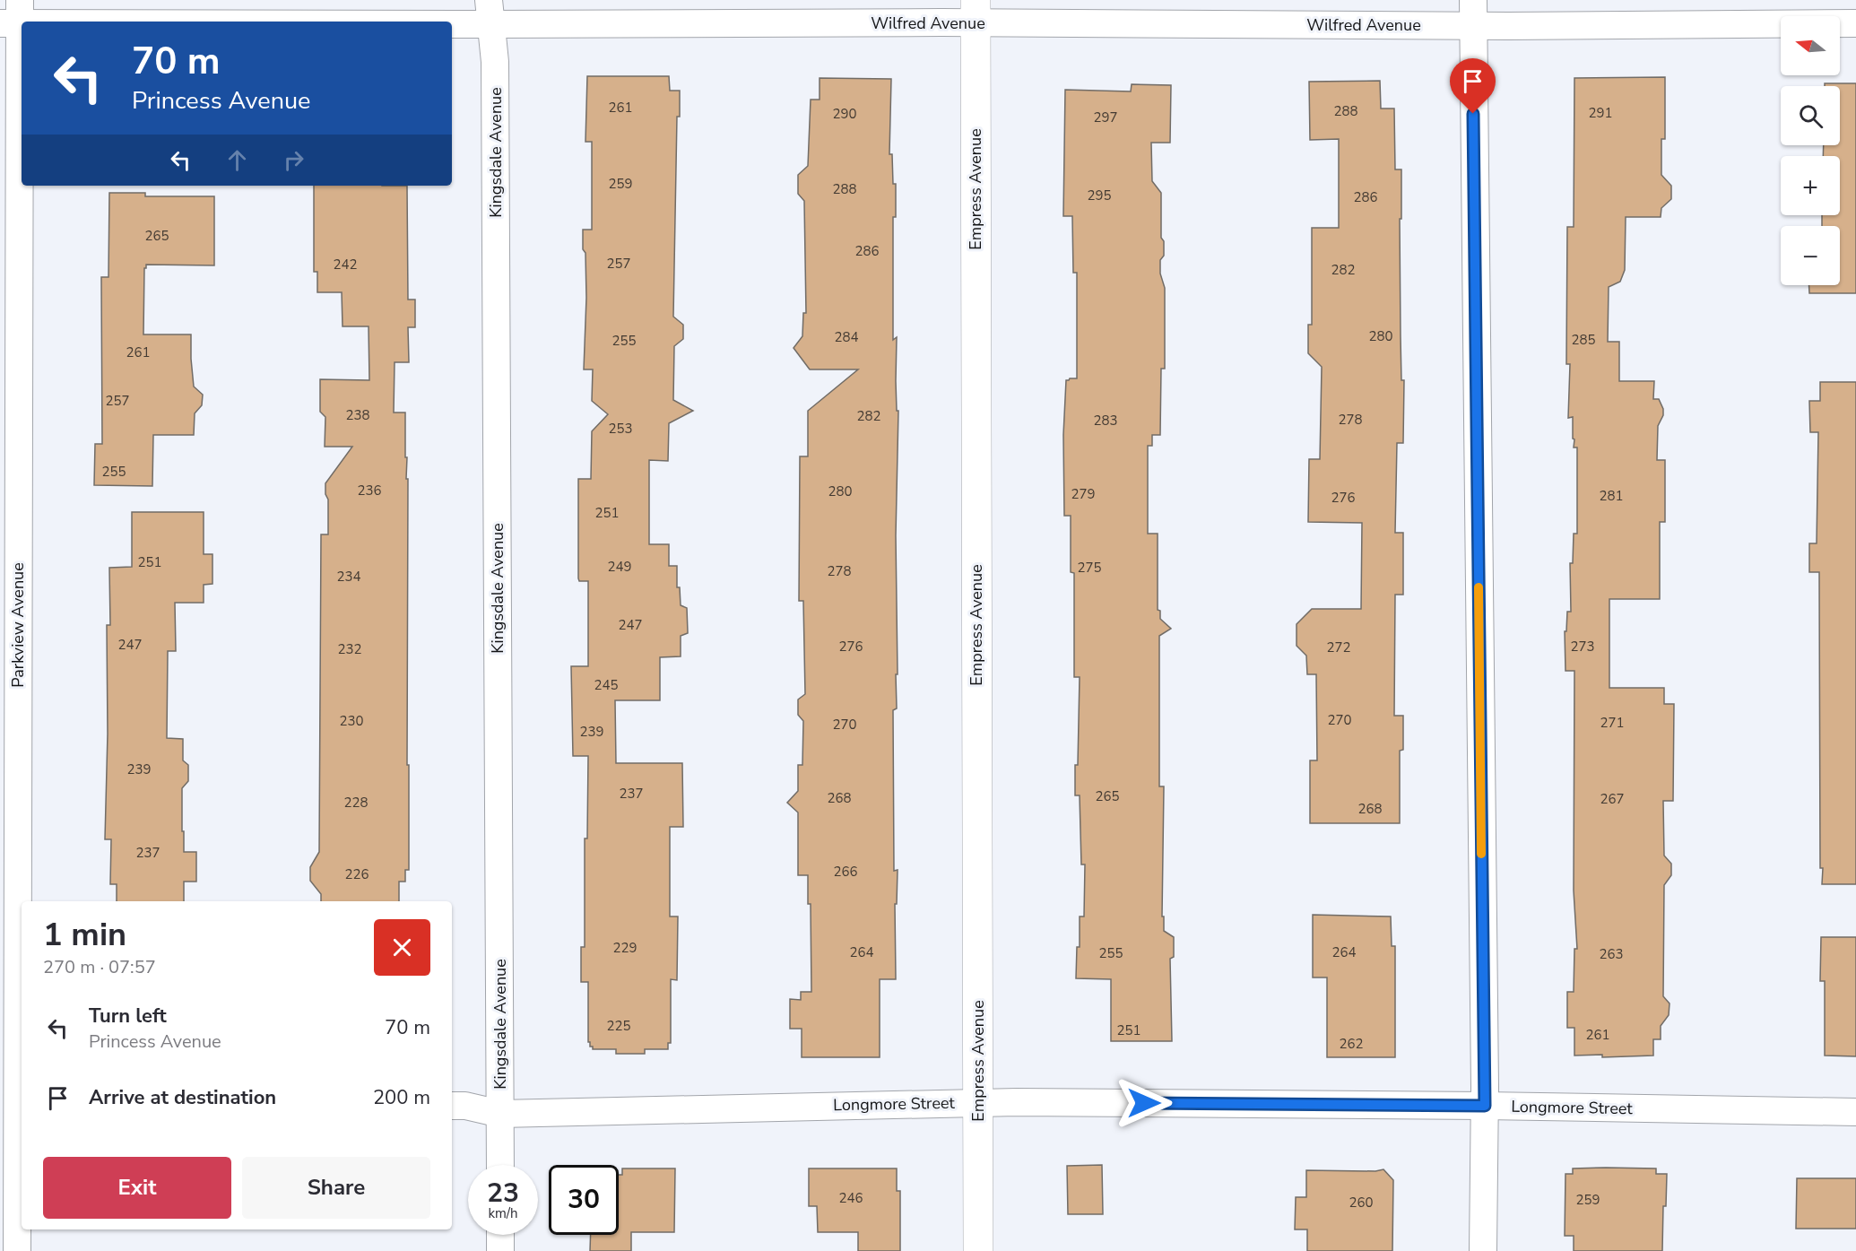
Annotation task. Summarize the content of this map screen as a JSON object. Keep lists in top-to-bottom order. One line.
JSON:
{"streets":{"street":["Wilfred Avenue","Kingsdale Avenue","Empress Avenue","Parkview Avenue","Longmore Street"]},"crossings":[["Wilfred Avenue","Kingsdale Avenue"],["Wilfred Avenue","Empress Avenue"],["Wilfred Avenue","Parkview Avenue"],["Kingsdale Avenue","Longmore Street"],["Empress Avenue","Longmore Street"]],"house_numbers":["261","288","291","290","297","259","288","295","286","265","286","257","242","282","280","284","285","255","261","257","238","282","278","283","253","255","236","280","279","281","276","251","251","249","275","278","234","247","247","276","273","272","232","245","270","230","271","270","239","239","237","265","268","267","228","268","237","266","226","229","264","264","255","263","225","251","261","262","246","259","260"],"north":"left","page":{"map_buttons":["+","−"],"turn":["70 m","Princess Avenue"],"heading":["1 min","270 m · 07:57"],"list":[{"name":"Turn left","note":"Princess Avenue","value":"70 m"},{"name":"Arrive at destination","value":"200 m"}],"buttons":["Exit","Share"],"speed":"23 km/h","limit":"30"}}
